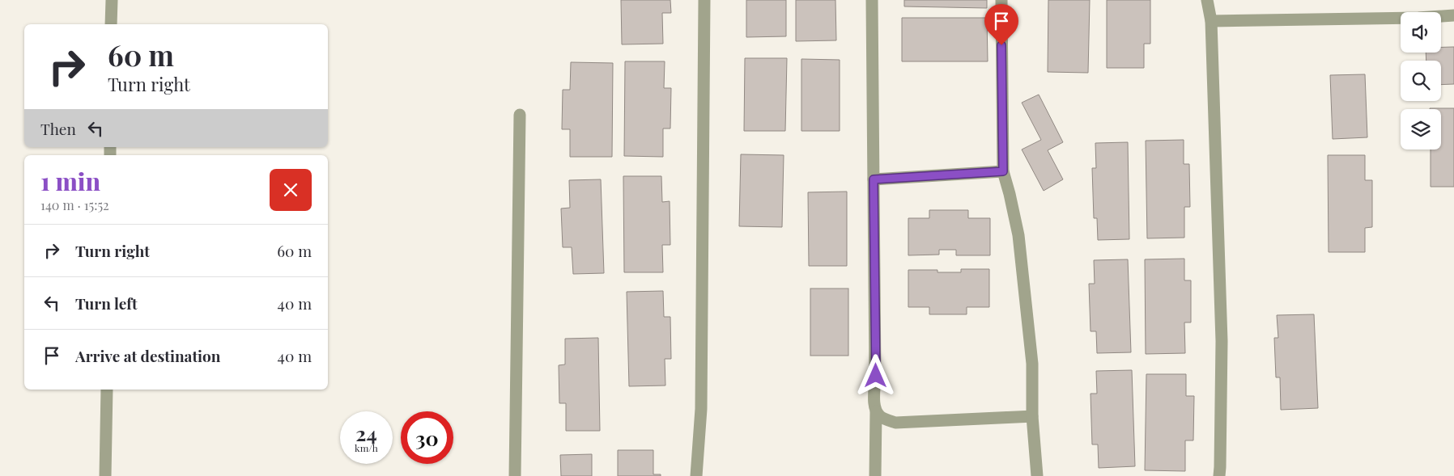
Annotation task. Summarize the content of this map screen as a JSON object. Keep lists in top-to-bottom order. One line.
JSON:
{"page":{"turn":["60 m","Turn right"],"then":"Then","heading":["1 min","140 m · 15:52"],"list":[{"name":"Turn right","value":"60 m"},{"name":"Turn left","value":"40 m"},{"name":"Arrive at destination","value":"40 m"}],"speed":"24 km/h","limit":"30"}}
